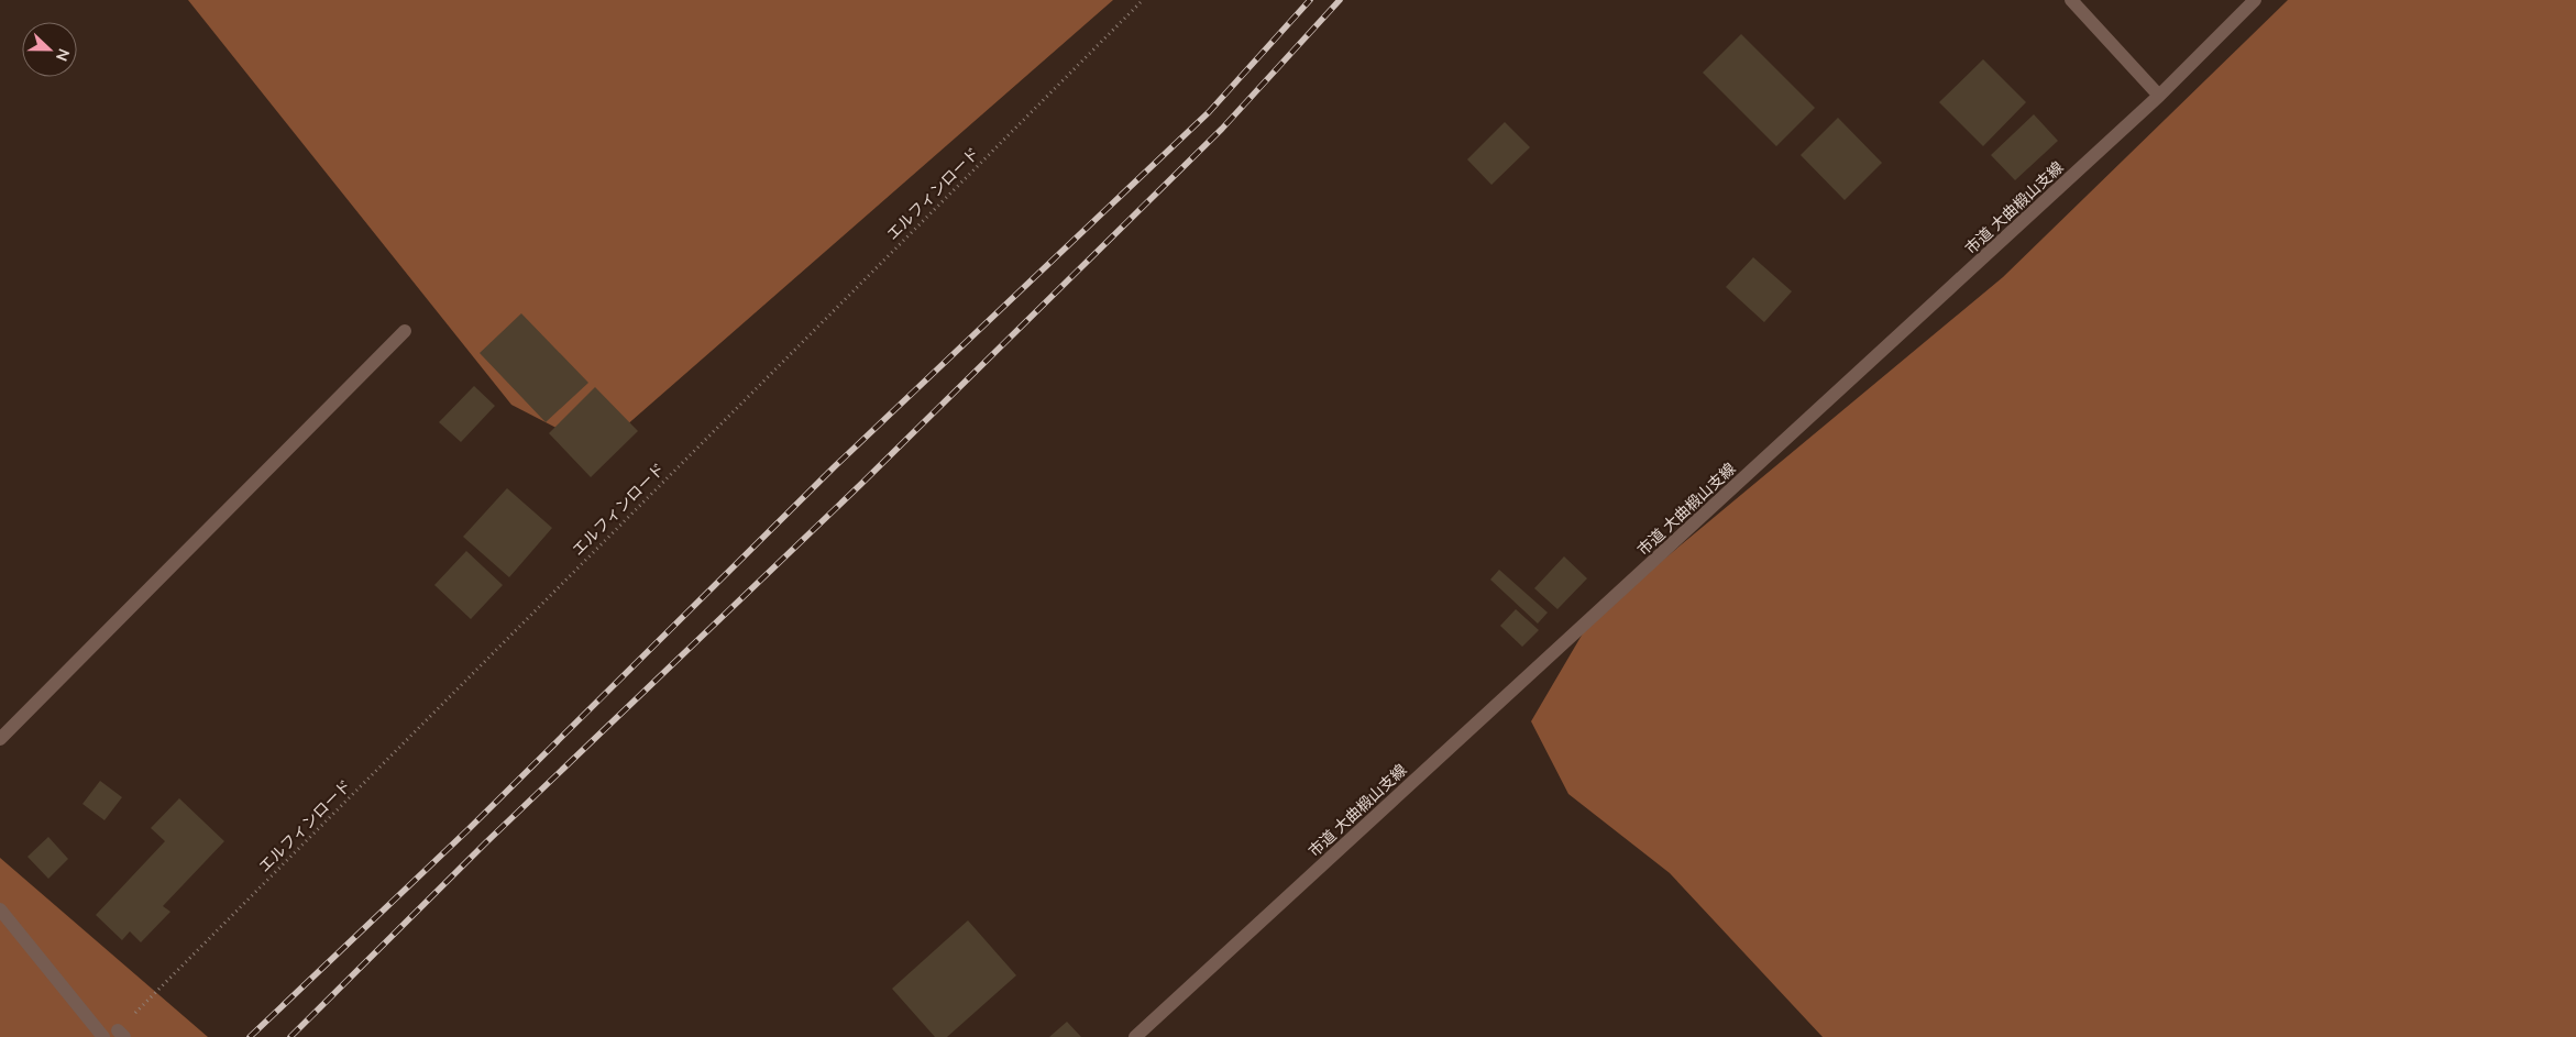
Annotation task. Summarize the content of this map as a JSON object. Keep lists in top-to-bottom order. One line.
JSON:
{"streets":{"street":["市道 大曲椴山支線"],"path":["エルフィンロード"]},"north":"right"}
